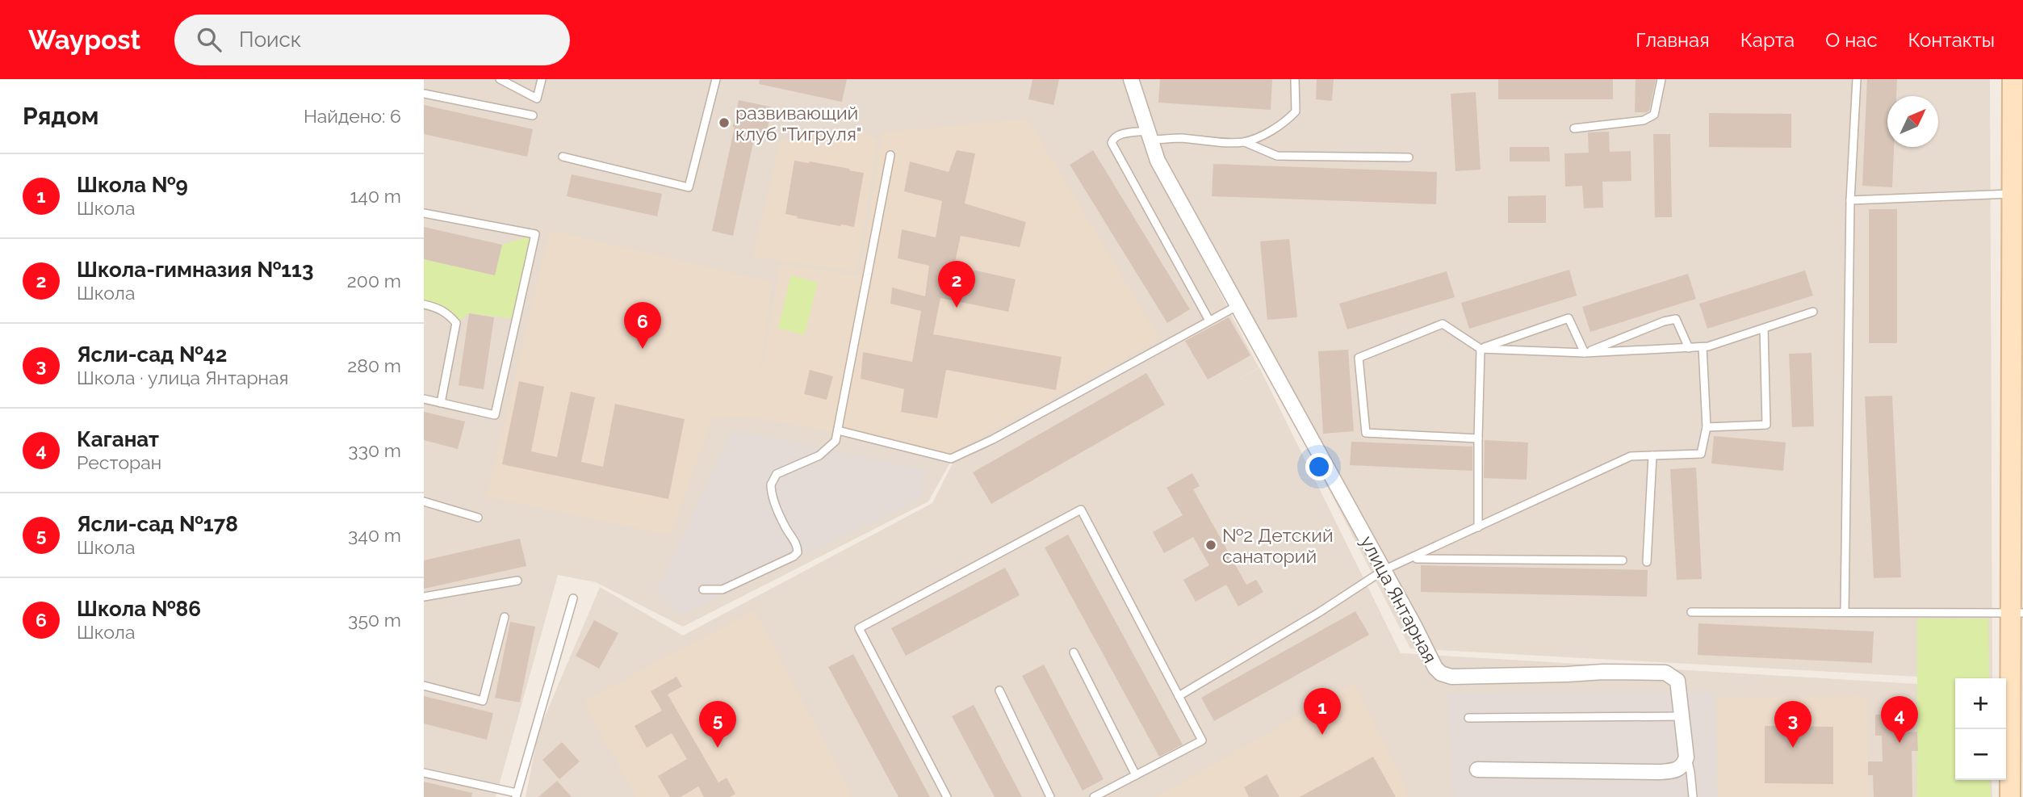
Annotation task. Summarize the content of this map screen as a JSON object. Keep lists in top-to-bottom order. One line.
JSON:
{"streets":{"street":["улица Янтарная"]},"places":["развивающий клуб \"Тигруля\"","№2 Детский санаторий"],"north":"top right","page":{"header":"Waypost","search":"Поиск","nav":["Главная","Карта","О нас","Контакты"],"heading":["Рядом","Найдено: 6"],"list":[{"mark":"1","name":"Школа №9","note":"Школа","value":"140 m"},{"mark":"2","name":"Школа-гимназия №113","note":"Школа","value":"200 m"},{"mark":"3","name":"Ясли-сад №42","note":"Школа · улица Янтарная","value":"280 m"},{"mark":"4","name":"Каганат","note":"Ресторан","value":"330 m"},{"mark":"5","name":"Ясли-сад №178","note":"Школа","value":"340 m"},{"mark":"6","name":"Школа №86","note":"Школа","value":"350 m"}],"pins":["2","6","1","4","3","5"],"map_buttons":["+","−"]}}
